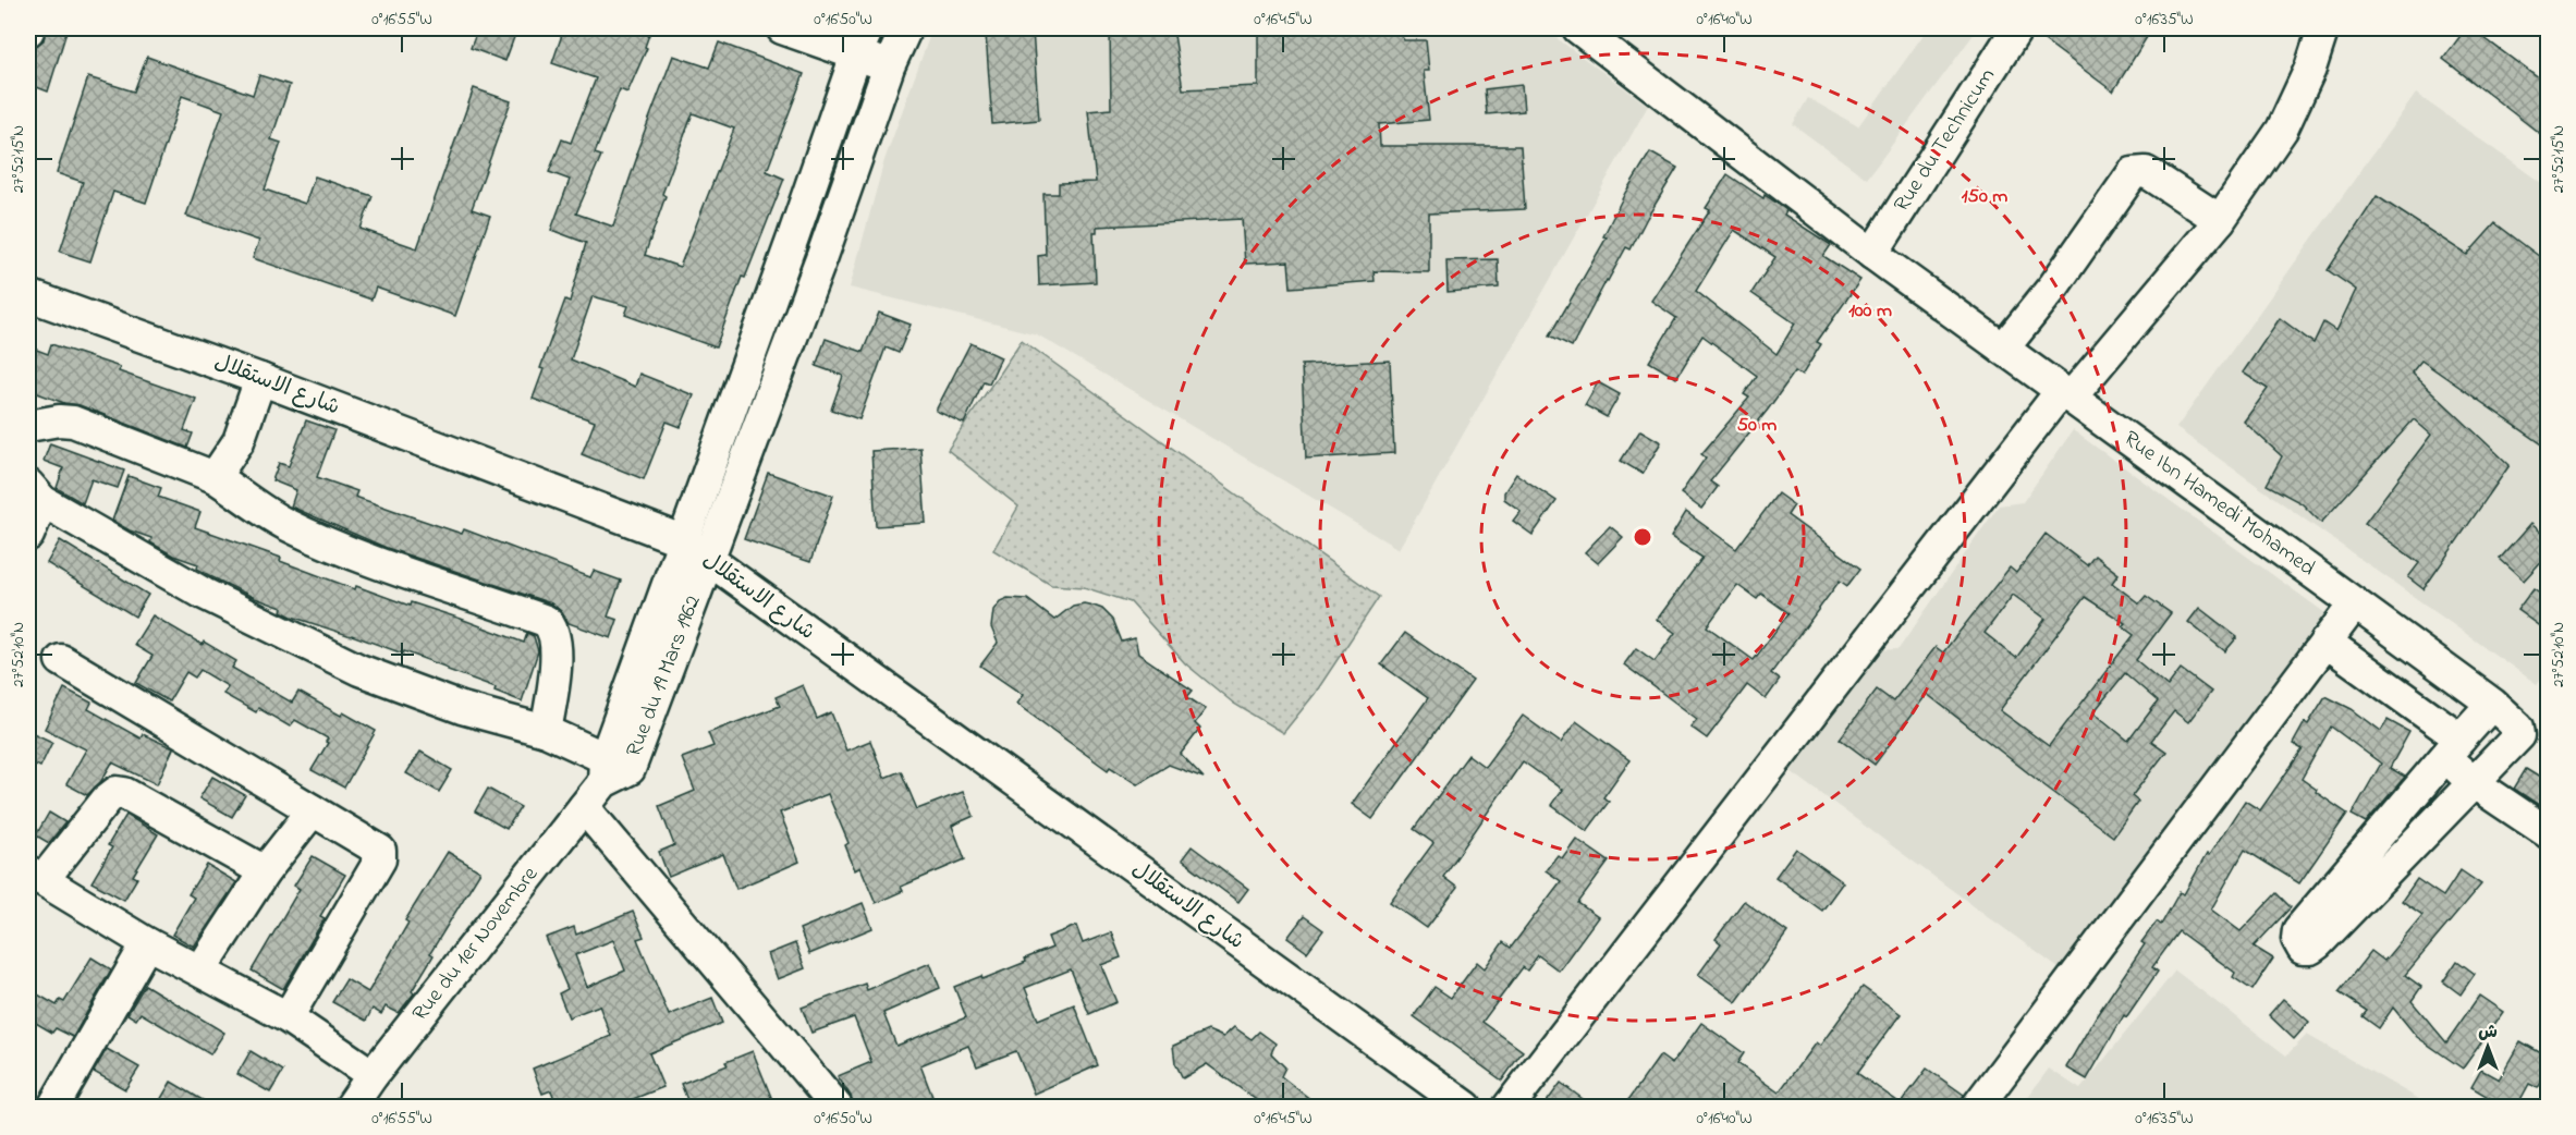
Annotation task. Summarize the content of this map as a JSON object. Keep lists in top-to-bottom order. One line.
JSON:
{"streets":{"street":["Rue du Technicum","شارع الاستقلال","Rue Ibn Hamedi Mohamed","Rue du 19 Mars 1962","Rue du 1er Novembre"]},"crossings":[["Rue du Technicum","Rue Ibn Hamedi Mohamed"],["شارع الاستقلال","Rue du 19 Mars 1962"],["Rue du 19 Mars 1962","Rue du 1er Novembre"]],"north":"top","coordinates":["0°16'55\"W","0°16'50\"W","0°16'45\"W","0°16'40\"W","0°16'35\"W","27°52'15\"N","27°52'10\"N"],"rings":["150 m","100 m","50 m"]}
